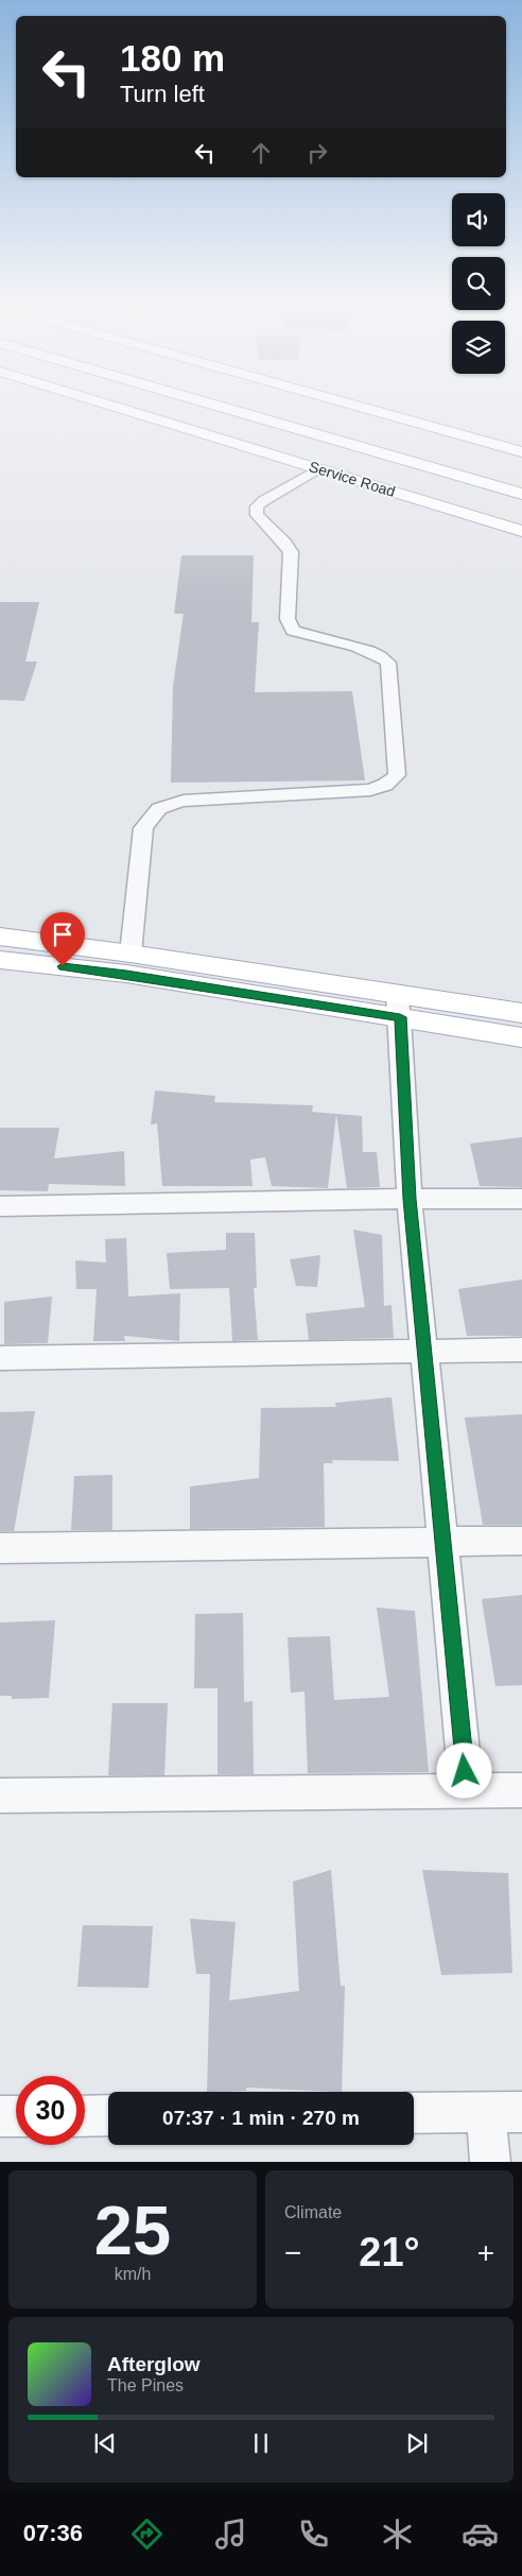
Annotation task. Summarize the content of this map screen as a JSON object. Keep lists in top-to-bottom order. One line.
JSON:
{"streets":{"main road":["Service Road"]},"page":{"turn":["180 m","Turn left"],"limit":"30","trip":"07:37 · 1 min · 270 m","tile":[["25","km/h"],"Climate"],"heat":["−","21°","+"],"song":["Afterglow","The Pines"],"tabs":"07:36"}}
